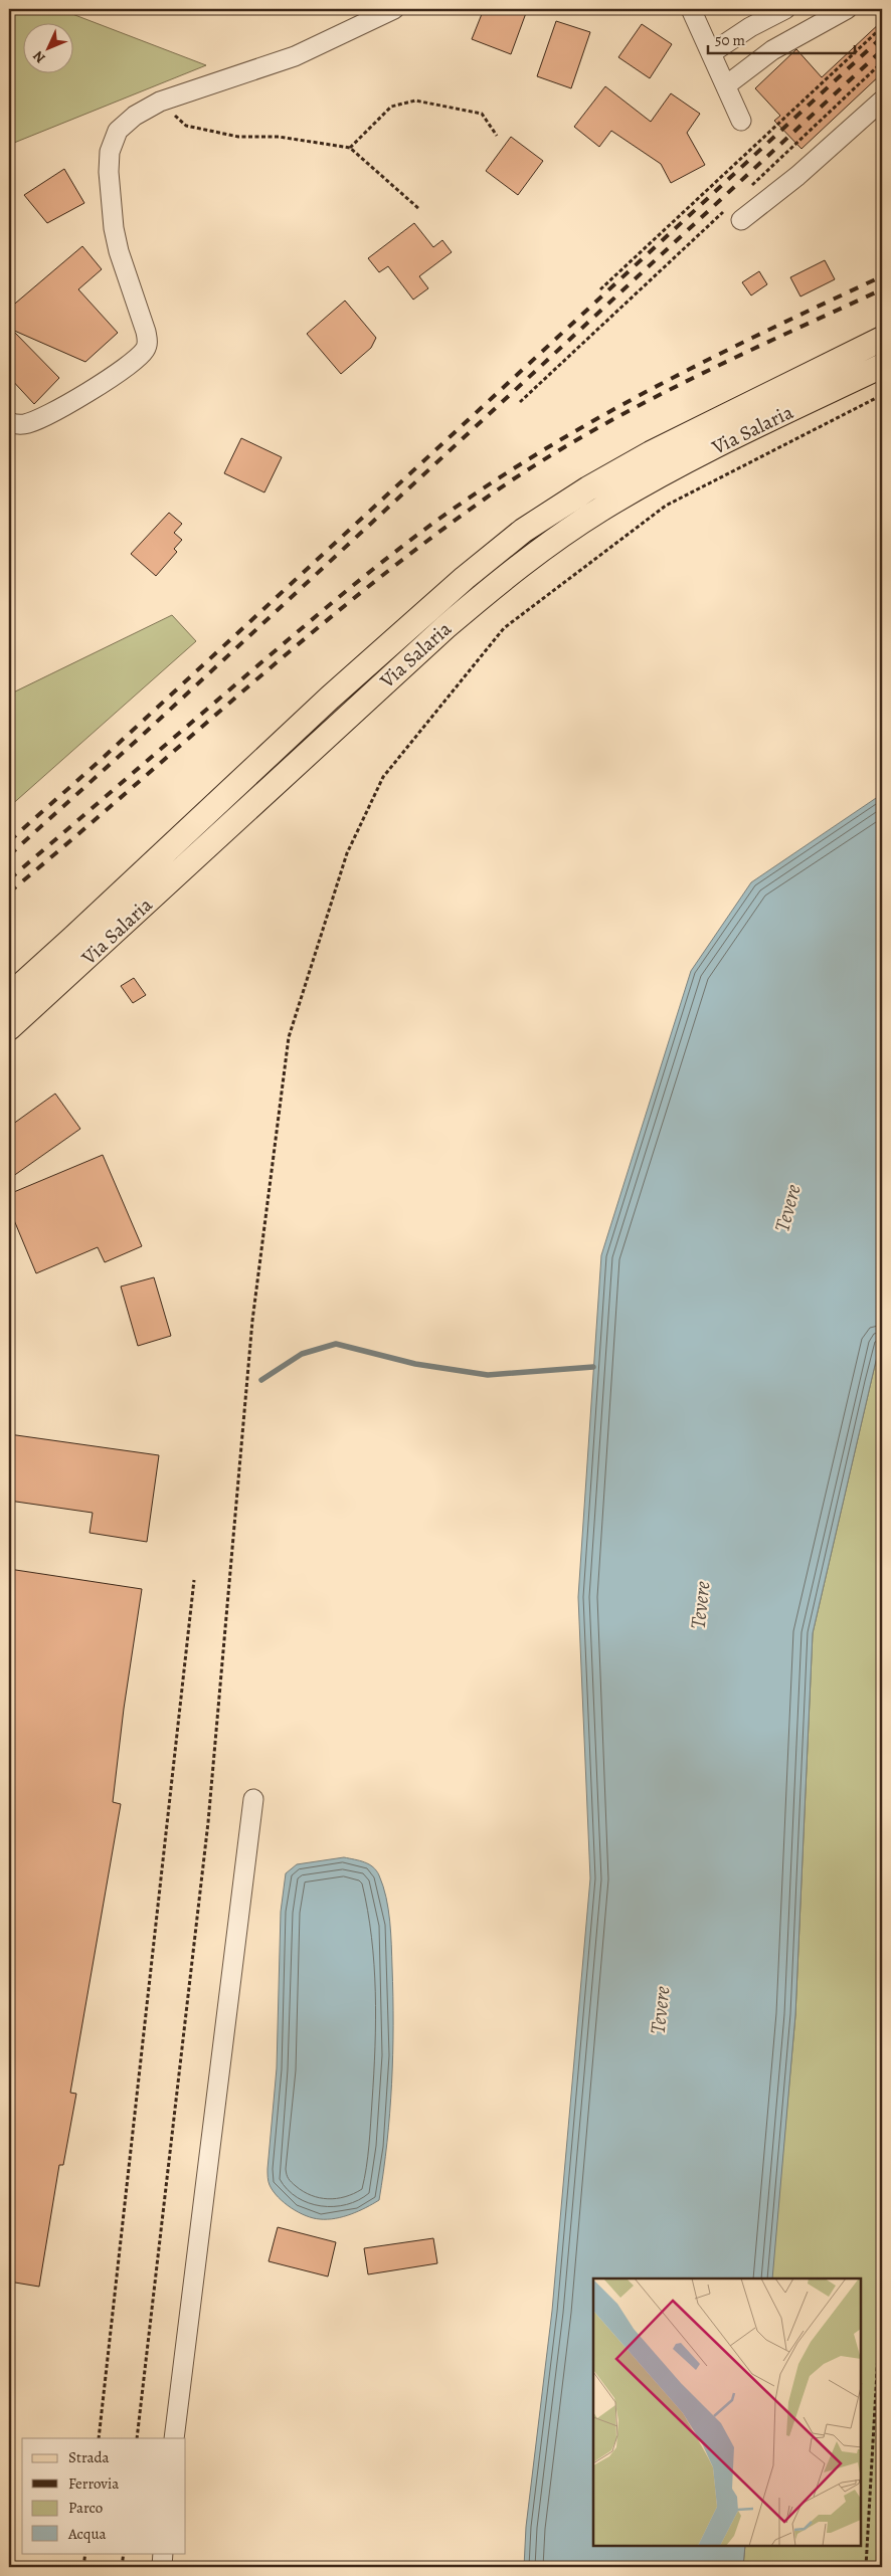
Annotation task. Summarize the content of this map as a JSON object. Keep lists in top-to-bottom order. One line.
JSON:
{"streets":{"main road":["Via Salaria"]},"water":["Tevere"],"legend":["Strada","Ferrovia","Parco","Acqua"],"scale_bar":"50 m","north":"bottom left"}
